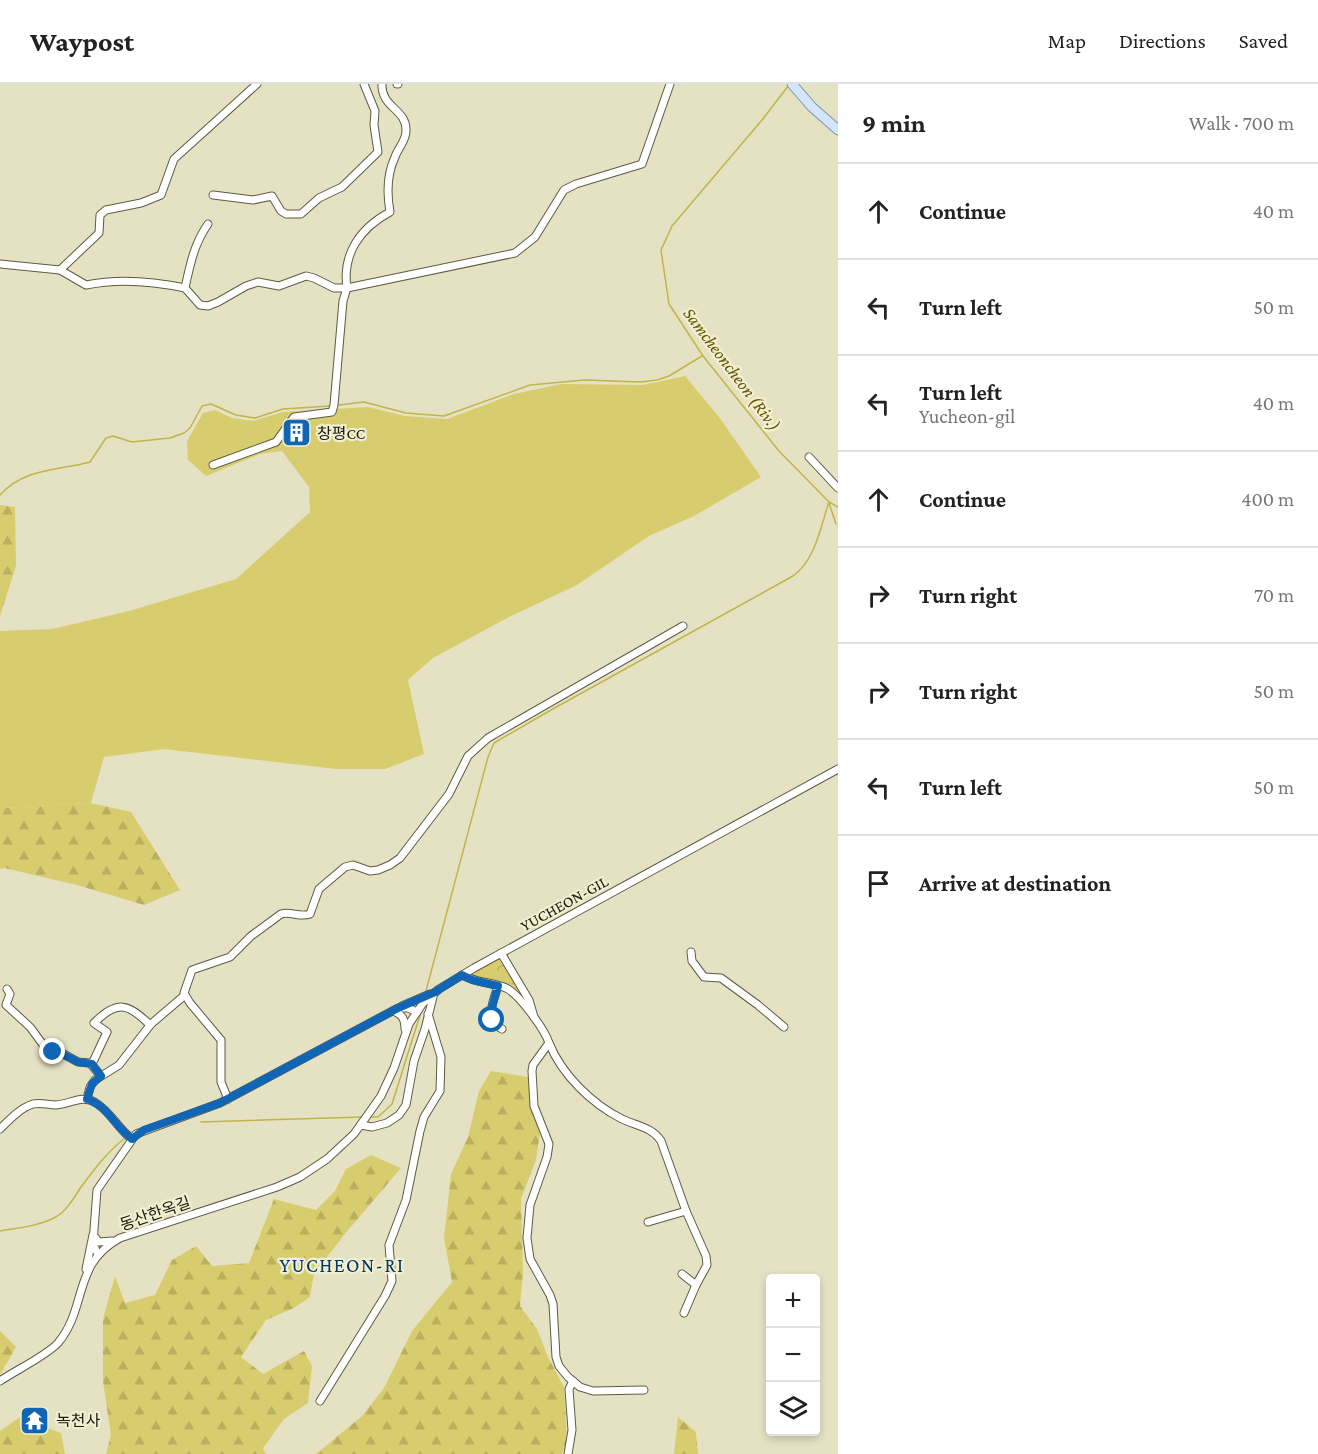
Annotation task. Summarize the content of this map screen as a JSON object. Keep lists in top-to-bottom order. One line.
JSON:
{"streets":{"street":["YUCHEON-GIL","동산한옥길"]},"crossings":[["YUCHEON-GIL","동산한옥길"]],"districts":["YUCHEON-RI"],"water":["Samcheoncheon (Riv.)"],"places":{"building":["창평CC"],"temple":["녹천사"]},"page":{"header":"Waypost","nav":["Map","Directions","Saved"],"heading":["9 min","Walk · 700 m"],"list":[["Continue","40 m"],["Turn left","50 m"],["Turn left","Yucheon-gil","40 m"],["Continue","400 m"],["Turn right","70 m"],["Turn right","50 m"],["Turn left","50 m"],"Arrive at destination"],"map_buttons":["+","−"]}}
